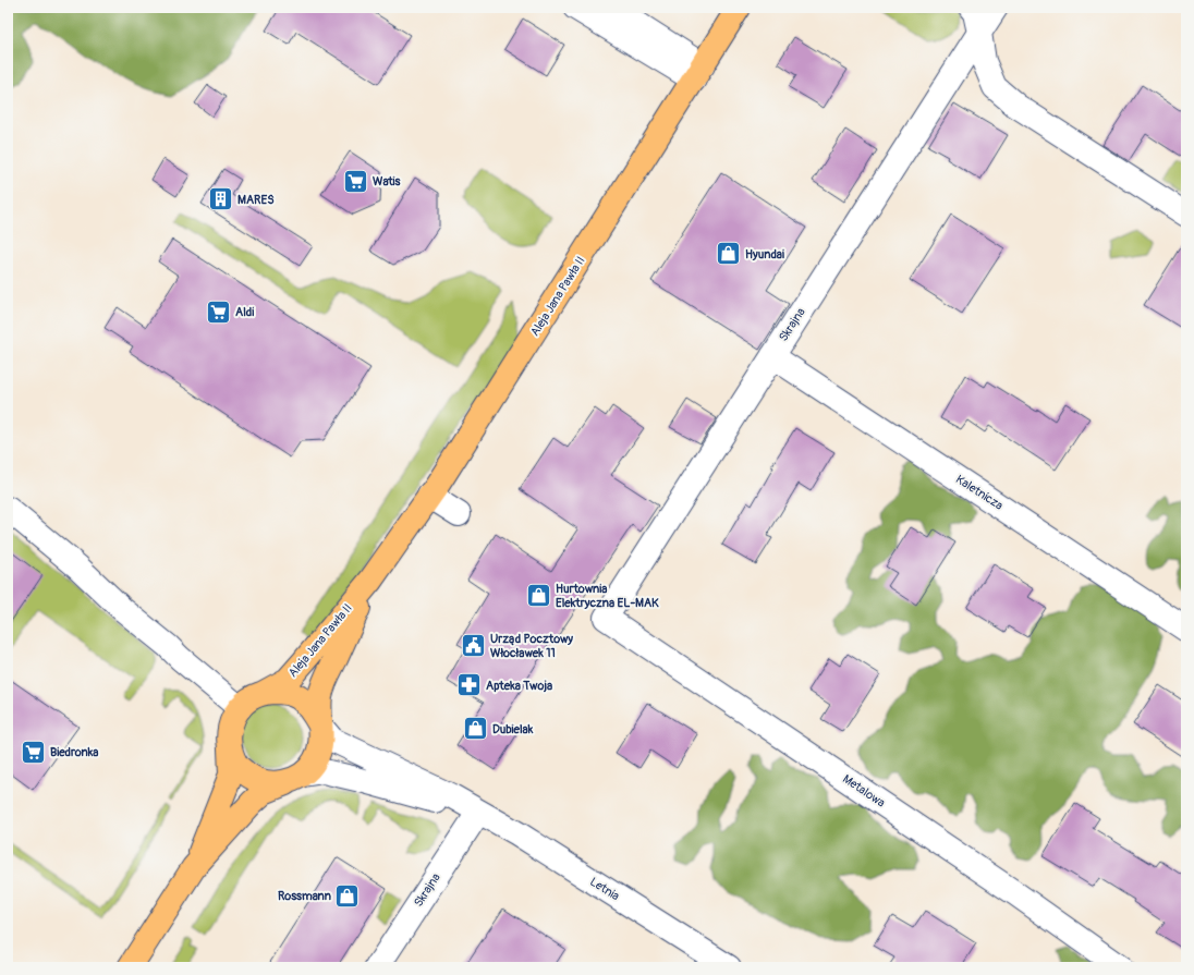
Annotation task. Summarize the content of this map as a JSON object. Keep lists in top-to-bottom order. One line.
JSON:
{"streets":{"main road":["Aleja Jana Pawła II"],"street":["Skrajna","Kaletnicza","Metalowa","Letnia"]},"crossings":[["Aleja Jana Pawła II","Letnia"],["Skrajna","Kaletnicza"],["Skrajna","Metalowa"],["Skrajna","Letnia"]],"places":{"supermarket":["Watis","Aldi","Biedronka"],"building":["MARES"],"shop":["Hyundai","Hurtownia Elektryczna EL-MAK","Dubielak","Rossmann"],"public building":["Urząd Pocztowy Włocławek 11"],"pharmacy":["Apteka Twoja"]}}
